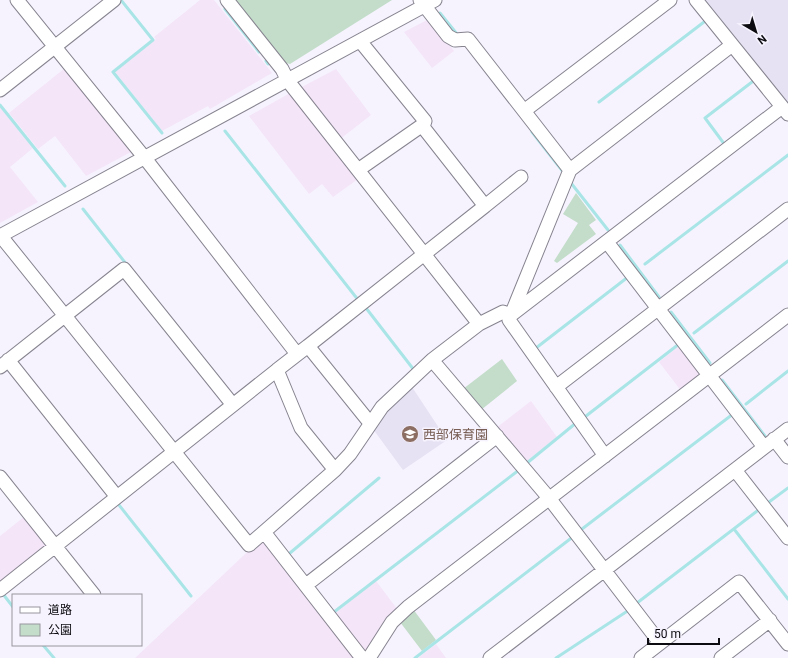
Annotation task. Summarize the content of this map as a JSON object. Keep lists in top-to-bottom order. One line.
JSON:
{"places":{"school or university":["西部保育園"]},"legend":["道路","公園"],"scale_bar":"50 m","north":"bottom right"}
